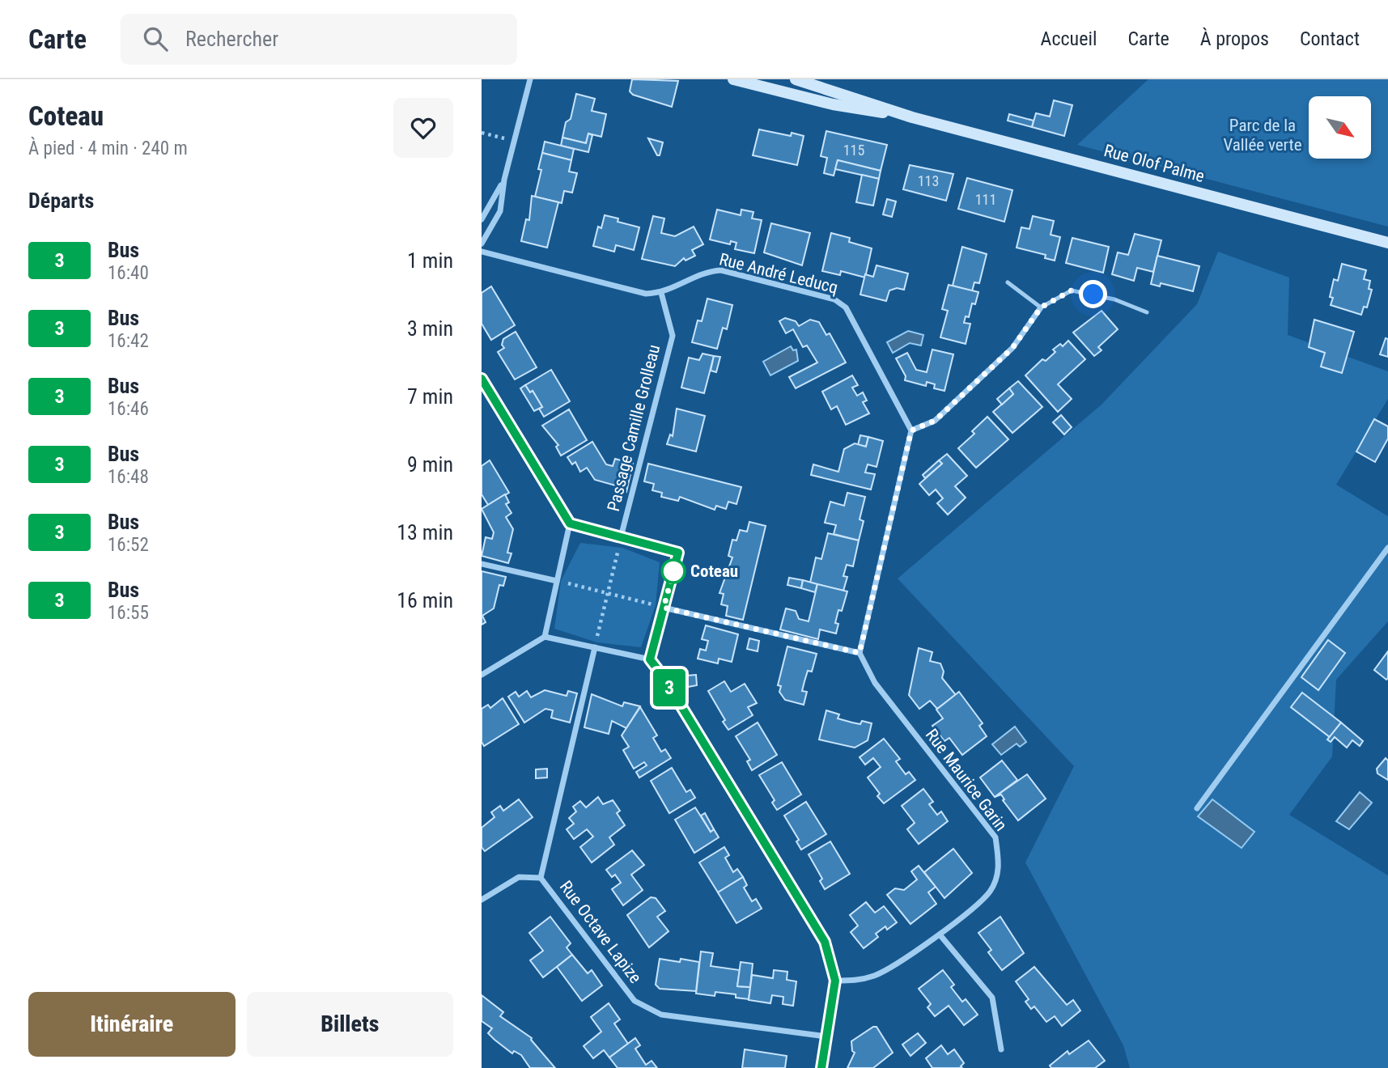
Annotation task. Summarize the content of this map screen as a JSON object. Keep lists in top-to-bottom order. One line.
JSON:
{"streets":{"main road":["Rue Olof Palme"],"street":["Rue André Leducq","Passage Camille Grolleau","Rue Maurice Garin","Rue Octave Lapize"]},"crossings":[["Rue André Leducq","Passage Camille Grolleau"]],"parks":["Parc de la Vallée verte"],"places":["Coteau"],"lines":["bus line 3"],"house_numbers":["115","113","111"],"north":"bottom right","page":{"header":"Carte","search":"Rechercher","nav":["Accueil","Carte","À propos","Contact"],"heading":[["Coteau","À pied · 4 min · 240 m"],"Départs"],"on_map":"3","list":[{"mark":"3","name":"Bus","note":"16:40","value":"1 min"},{"mark":"3","name":"Bus","note":"16:42","value":"3 min"},{"mark":"3","name":"Bus","note":"16:46","value":"7 min"},{"mark":"3","name":"Bus","note":"16:48","value":"9 min"},{"mark":"3","name":"Bus","note":"16:52","value":"13 min"},{"mark":"3","name":"Bus","note":"16:55","value":"16 min"}],"buttons":["Itinéraire","Billets"]}}
